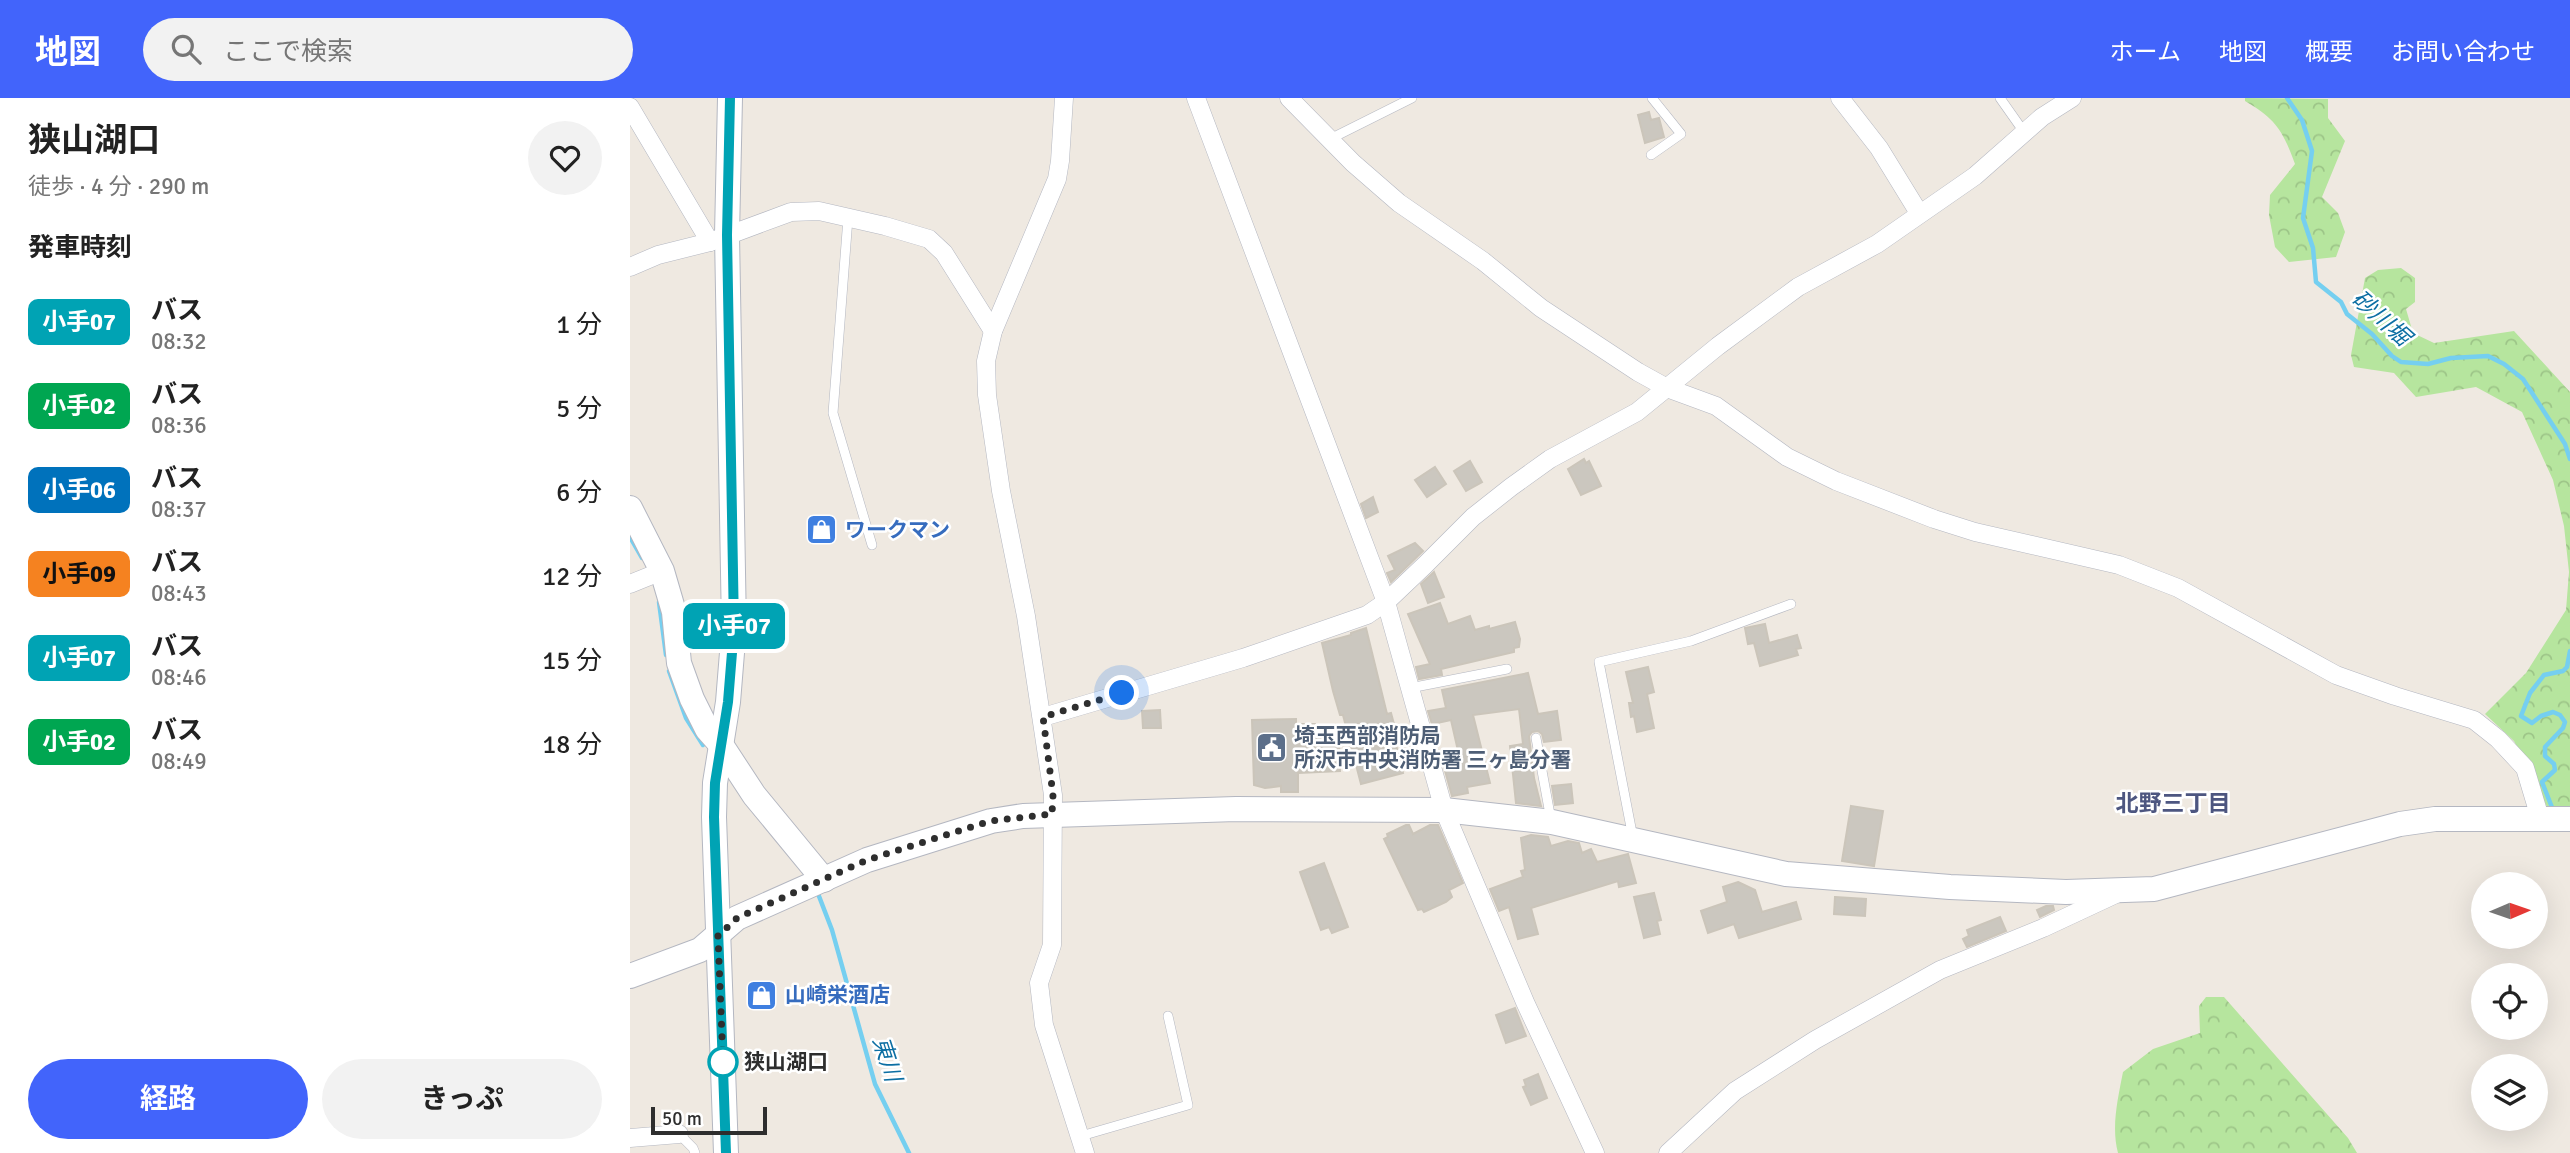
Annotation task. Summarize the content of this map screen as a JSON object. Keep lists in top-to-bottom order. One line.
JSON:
{"districts":["北野三丁目"],"water":["砂川堀","東川"],"places":{"shop":["ワークマン","山崎栄酒店"],"public building":["埼玉西部消防局 所沢市中央消防署 三ヶ島分署"],"other":["狭山湖口"]},"lines":["bus line 小手07"],"scale_bar":"50 m","north":"right","page":{"header":"地図","search":"ここで検索","nav":["ホーム","地図","概要","お問い合わせ"],"heading":[["狭山湖口","徒歩 · 4 分 · 290 m"],"発車時刻"],"on_map":"小手07","list":[{"mark":"小手07","name":"バス","note":"08:32","value":"1 分"},{"mark":"小手02","name":"バス","note":"08:36","value":"5 分"},{"mark":"小手06","name":"バス","note":"08:37","value":"6 分"},{"mark":"小手09","name":"バス","note":"08:43","value":"12 分"},{"mark":"小手07","name":"バス","note":"08:46","value":"15 分"},{"mark":"小手02","name":"バス","note":"08:49","value":"18 分"}],"buttons":["経路","きっぷ"],"scale":"50 m"}}
